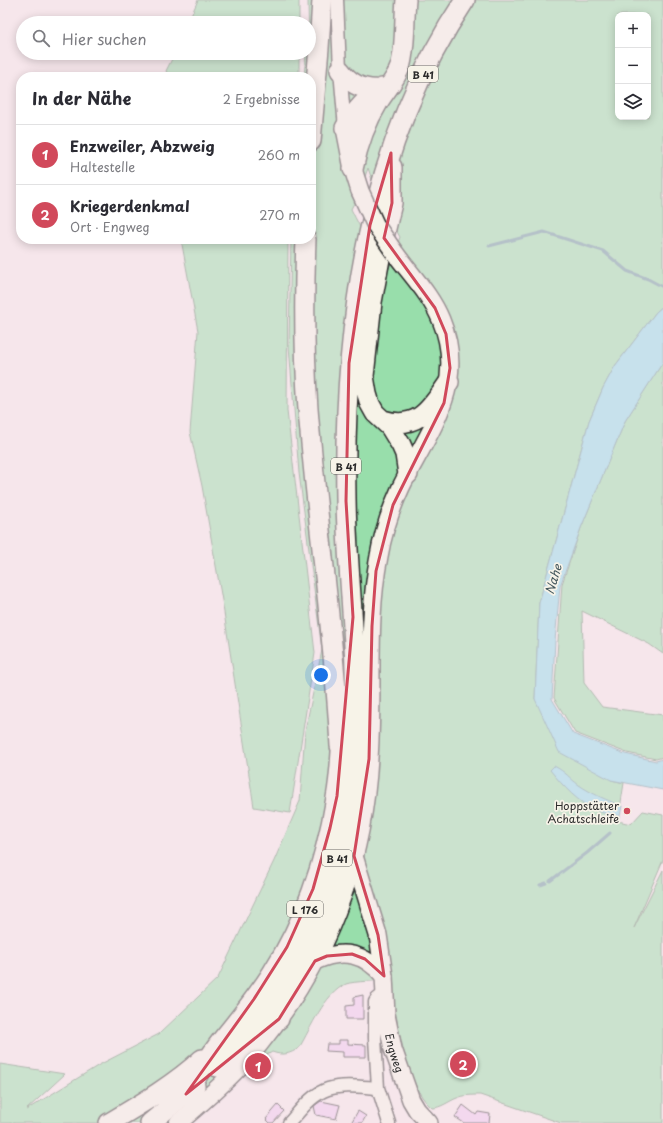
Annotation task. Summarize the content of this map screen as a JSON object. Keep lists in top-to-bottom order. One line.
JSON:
{"streets":{"main road":["B 41","L 176","Engweg"]},"crossings":[["B 41","L 176"],["L 176","Engweg"]],"water":["Nahe"],"places":["Hoppstätter Achatschleife"],"page":{"map_buttons":["+","−"],"search":"Hier suchen","heading":["In der Nähe","2 Ergebnisse"],"list":[{"mark":"1","name":"Enzweiler, Abzweig","note":"Haltestelle","value":"260 m"},{"mark":"2","name":"Kriegerdenkmal","note":"Ort · Engweg","value":"270 m"}],"pins":["2","1"]}}
